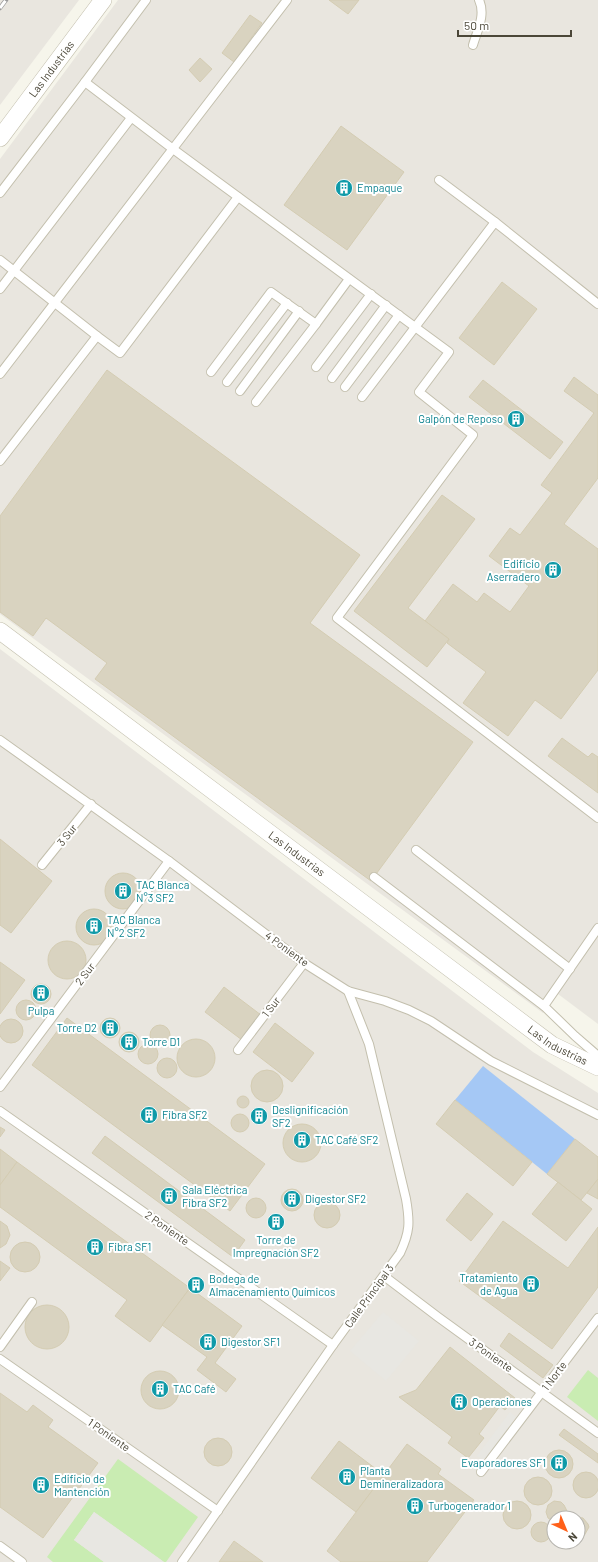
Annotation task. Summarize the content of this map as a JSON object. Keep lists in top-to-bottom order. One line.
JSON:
{"streets":{"street":["Las Industrias"],"lane":["3 Sur","4 Poniente","2 Sur","1 Sur","2 Poniente","Calle Principal 3","3 Poniente","1 Norte","1 Poniente"]},"crossings":[["3 Sur","4 Poniente"],["4 Poniente","2 Sur"],["4 Poniente","1 Sur"],["4 Poniente","Calle Principal 3"],["2 Poniente","Calle Principal 3"],["Calle Principal 3","3 Poniente"],["Calle Principal 3","1 Poniente"],["3 Poniente","1 Norte"]],"places":{"building":["Empaque","Galpón de Reposo","Edificio Aserradero","TAC Blanca N°3 SF2","TAC Blanca N°2 SF2","Pulpa","Torre D2","Torre D1","Fibra SF2","Deslignificación SF2","TAC Café SF2","Sala Eléctrica Fibra SF2","Digestor SF2","Torre de Impregnación SF2","Fibra SF1","Tratamiento de Agua","Bodega de Almacenamiento Químicos","Digestor SF1","TAC Café","Operaciones","Evaporadores SF1","Planta Demineralizadora","Edificio de Mantención","Turbogenerador 1"]},"scale_bar":"50 m","north":"bottom right"}
